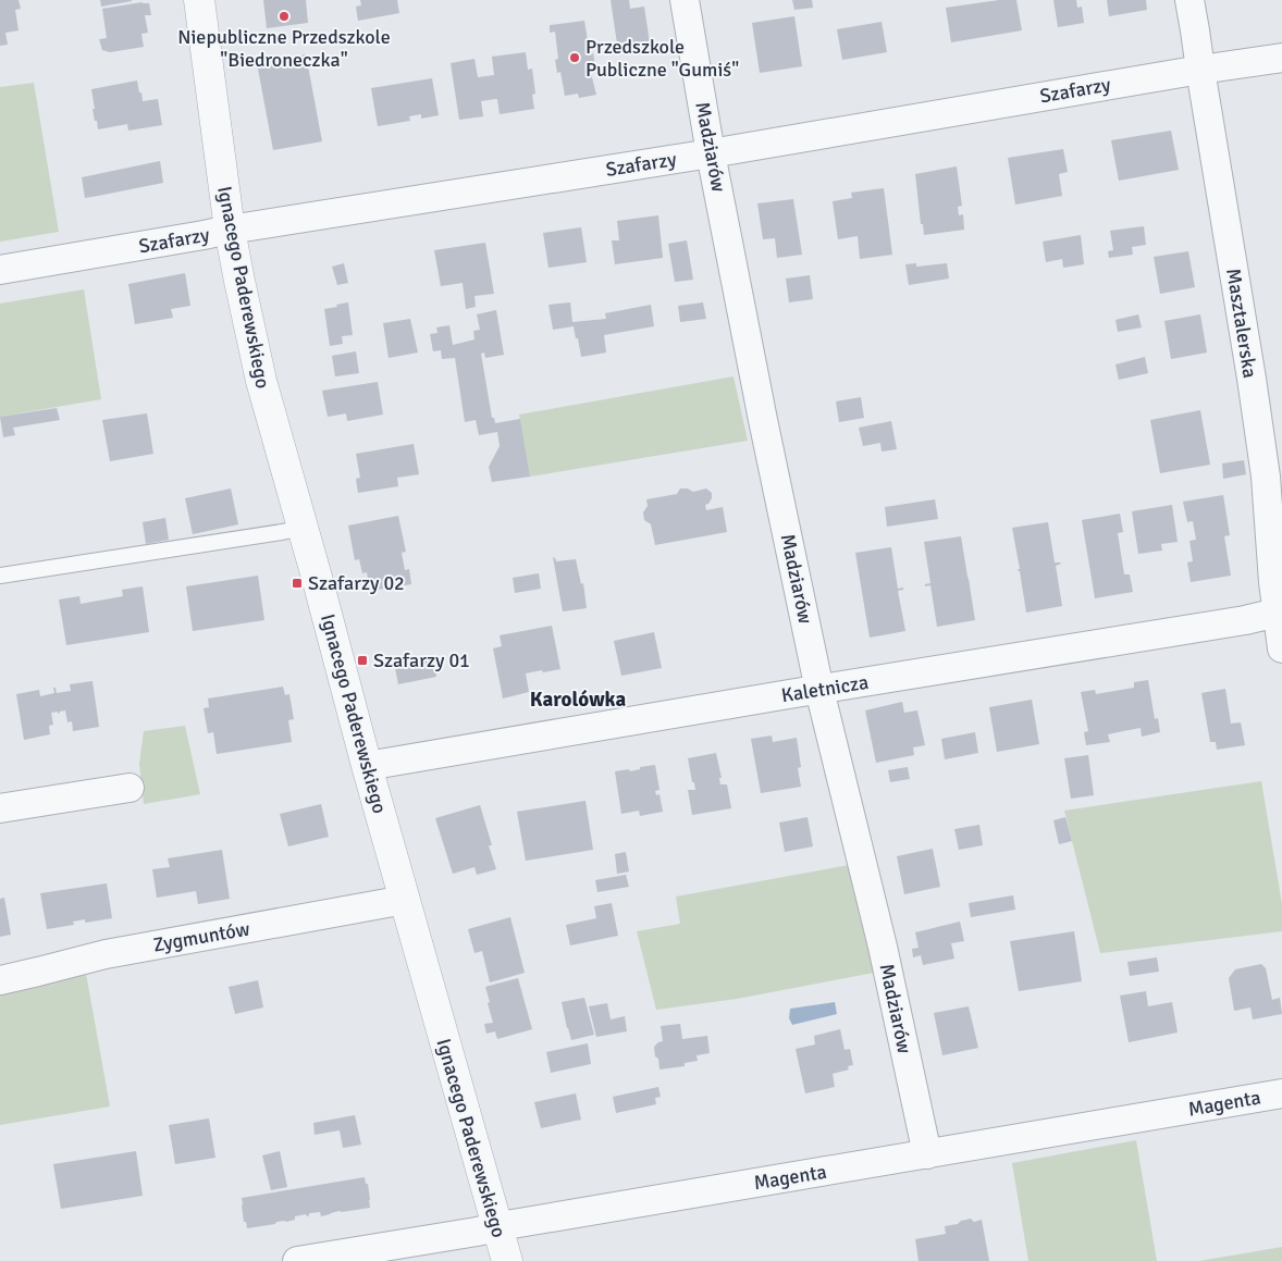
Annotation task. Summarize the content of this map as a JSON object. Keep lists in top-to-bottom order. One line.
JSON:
{"streets":{"street":["Szafarzy","Madziarów","Ignacego Paderewskiego","Masztalerska","Kaletnicza","Zygmuntów","Magenta"]},"crossings":[["Szafarzy","Madziarów"],["Szafarzy","Ignacego Paderewskiego"],["Szafarzy","Masztalerska"],["Madziarów","Kaletnicza"],["Madziarów","Magenta"],["Ignacego Paderewskiego","Kaletnicza"],["Ignacego Paderewskiego","Zygmuntów"],["Ignacego Paderewskiego","Magenta"],["Masztalerska","Kaletnicza"]],"districts":["Karolówka"],"places":{"other":["Niepubliczne Przedszkole \"Biedroneczka\"","Przedszkole Publiczne \"Gumiś\""],"transit":["Szafarzy 02","Szafarzy 01"]}}
